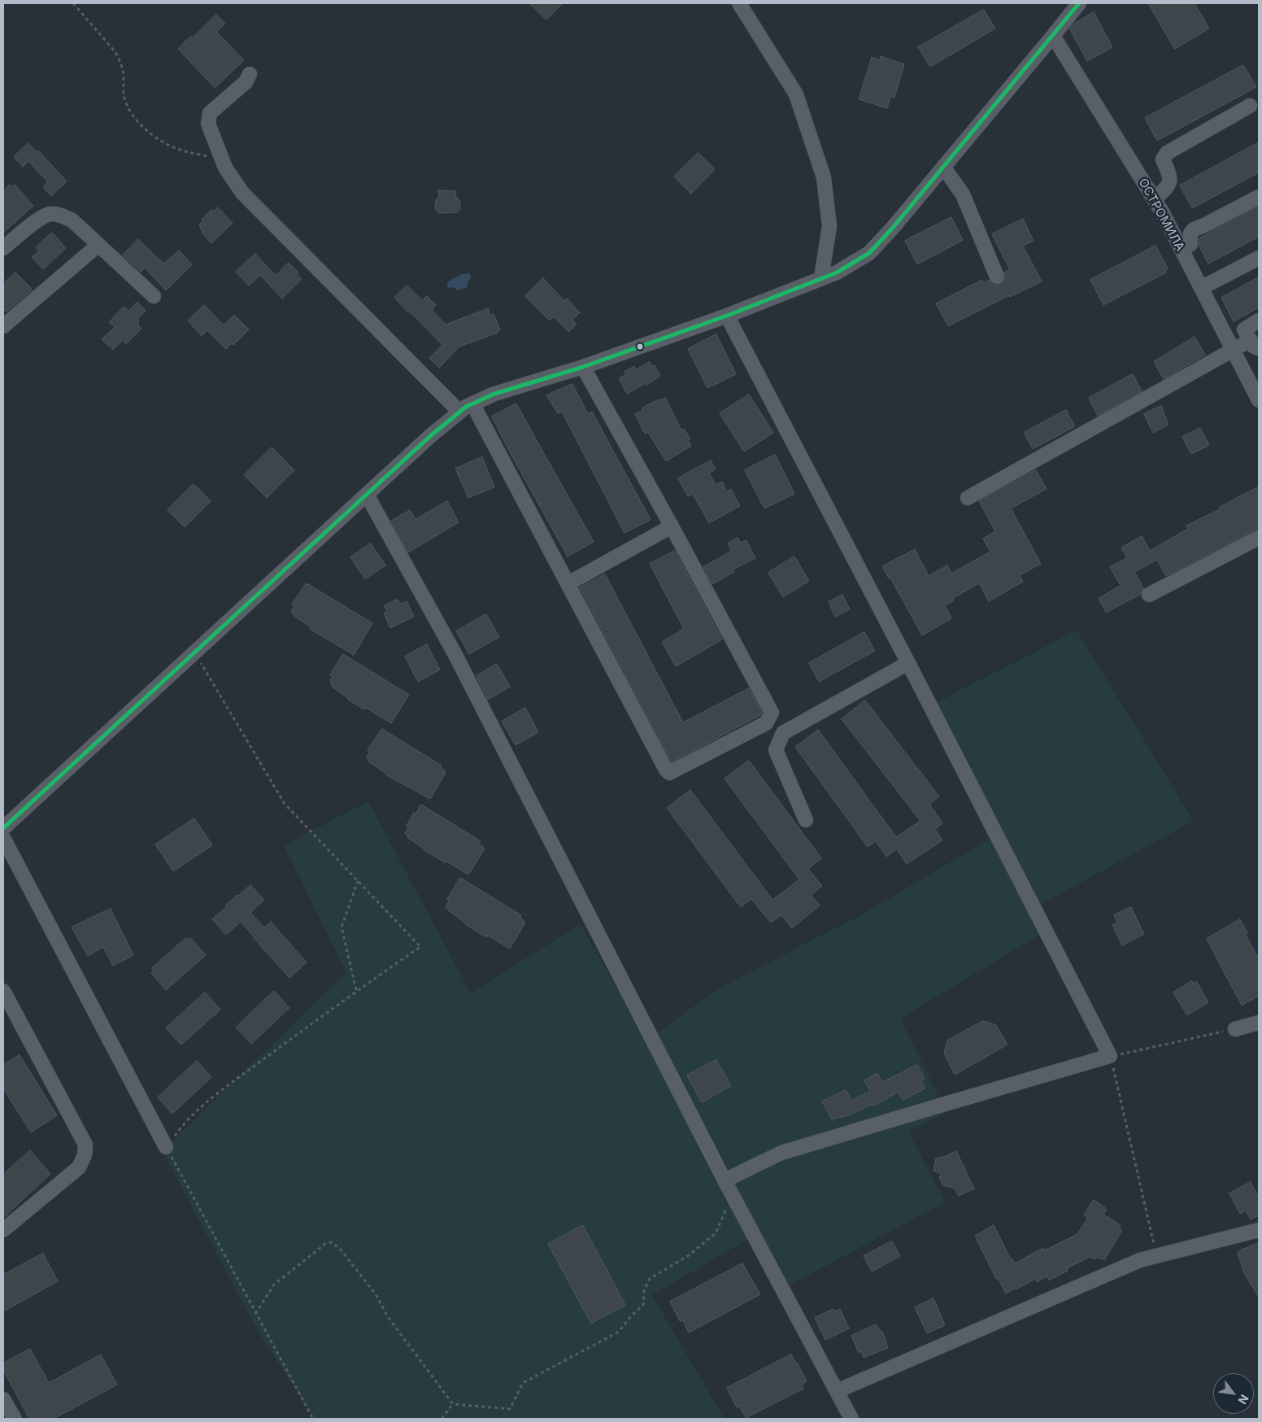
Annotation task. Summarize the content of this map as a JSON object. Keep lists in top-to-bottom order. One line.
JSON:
{"streets":{"street":["ОСТРОМИЛА"]},"north":"bottom right"}
